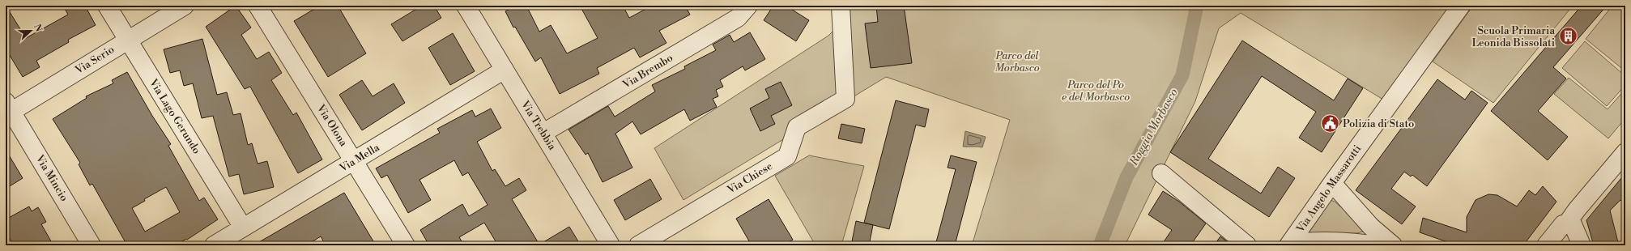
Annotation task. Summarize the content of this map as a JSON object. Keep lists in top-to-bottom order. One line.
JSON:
{"streets":{"street":["Via Serio","Via Brembo","Via Lago Gerundo","Via Olona","Via Trebbia","Via Mella","Via Mincio","Via Chiese","Via Angelo Massarotti"]},"crossings":[["Via Serio","Via Lago Gerundo"],["Via Serio","Via Mincio"],["Via Brembo","Via Trebbia"],["Via Lago Gerundo","Via Mella"],["Via Olona","Via Mella"],["Via Trebbia","Via Mella"]],"water":["Roggia Morbasco"],"parks":["Parco del Morbasco","Parco del Po e del Morbasco"],"places":{"building":["Scuola Primaria Leonida Bissolati"],"public building":["Polizia di Stato"]},"north":"right"}
